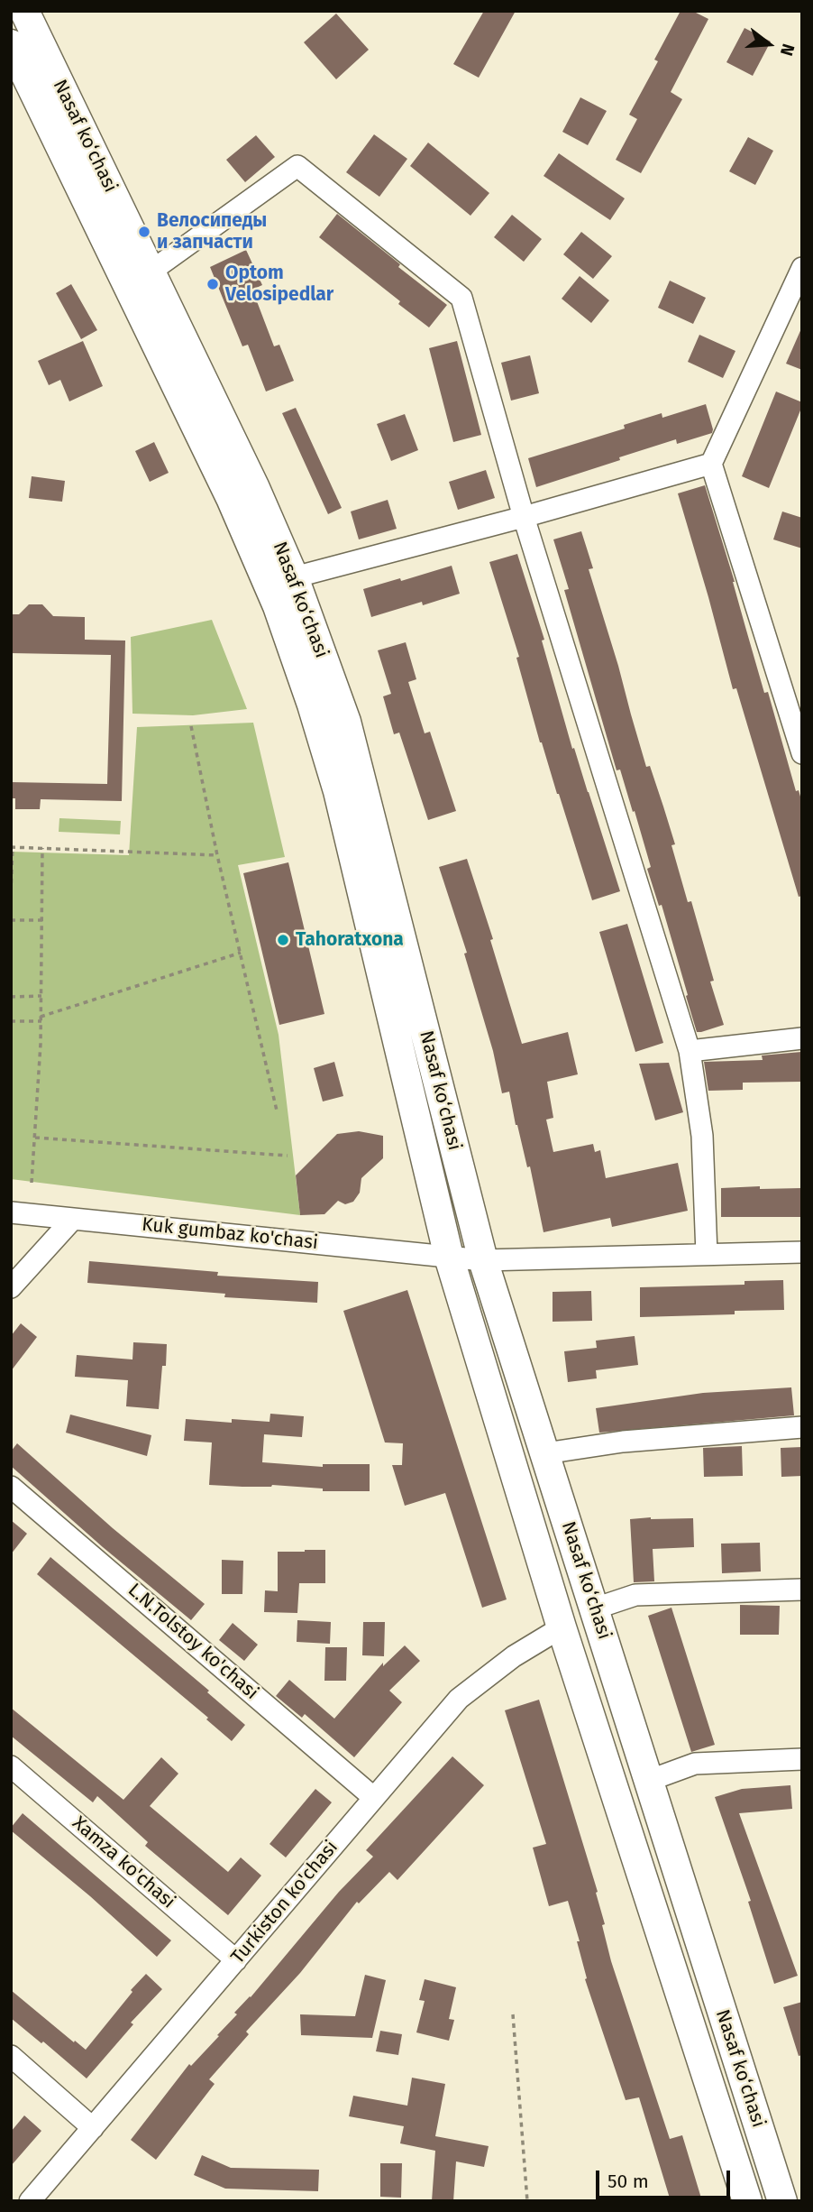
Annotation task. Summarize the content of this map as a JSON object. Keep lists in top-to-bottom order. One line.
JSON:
{"streets":{"main road":["Nasaf ko‘chasi"],"street":["Kuk gumbaz ko'chasi","L.N.Tolstoy ko'chasi","Xamza ko'chasi","Turkiston ko'chasi"]},"crossings":[["Nasaf ko‘chasi","Kuk gumbaz ko'chasi"],["Nasaf ko‘chasi","Turkiston ko'chasi"],["L.N.Tolstoy ko'chasi","Turkiston ko'chasi"],["Xamza ko'chasi","Turkiston ko'chasi"]],"places":["Велосипеды и запчасти","Optom Velosipedlar","Tahoratxona"],"scale_bar":"50 m","north":"right"}
